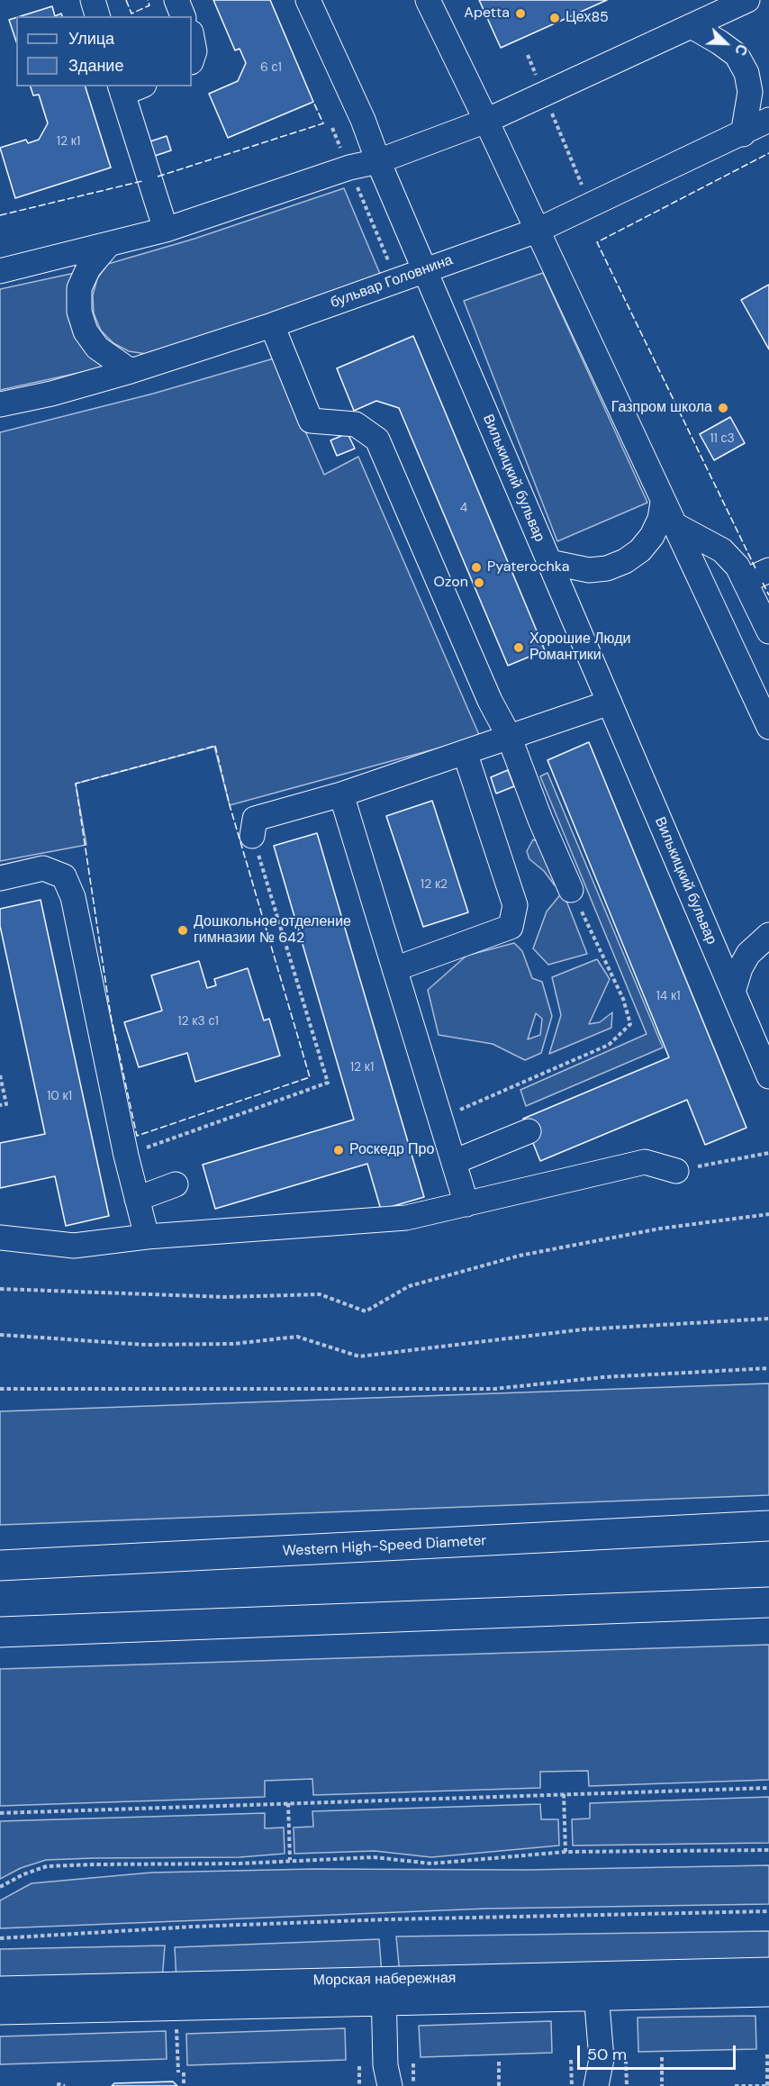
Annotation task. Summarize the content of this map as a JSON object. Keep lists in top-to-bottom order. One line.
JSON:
{"streets":{"highway":["Western High-Speed Diameter"],"street":["бульвар Головнина","Вилькицкий бульвар","Морская набережная"]},"crossings":[["бульвар Головнина","Вилькицкий бульвар"]],"places":["Apetta","Цех85","Газпром школа","Pyaterochka","Ozon","Хорошие Люди Романтики","Дошкольное отделение гимназии № 642","Роскедр Про"],"house_numbers":["6 с1","12 к1","11 с3","4","12 к2","14 к1","12 к3 с1","12 к1","10 к1"],"legend":["Улица","Здание"],"scale_bar":"50 m","north":"bottom right"}
